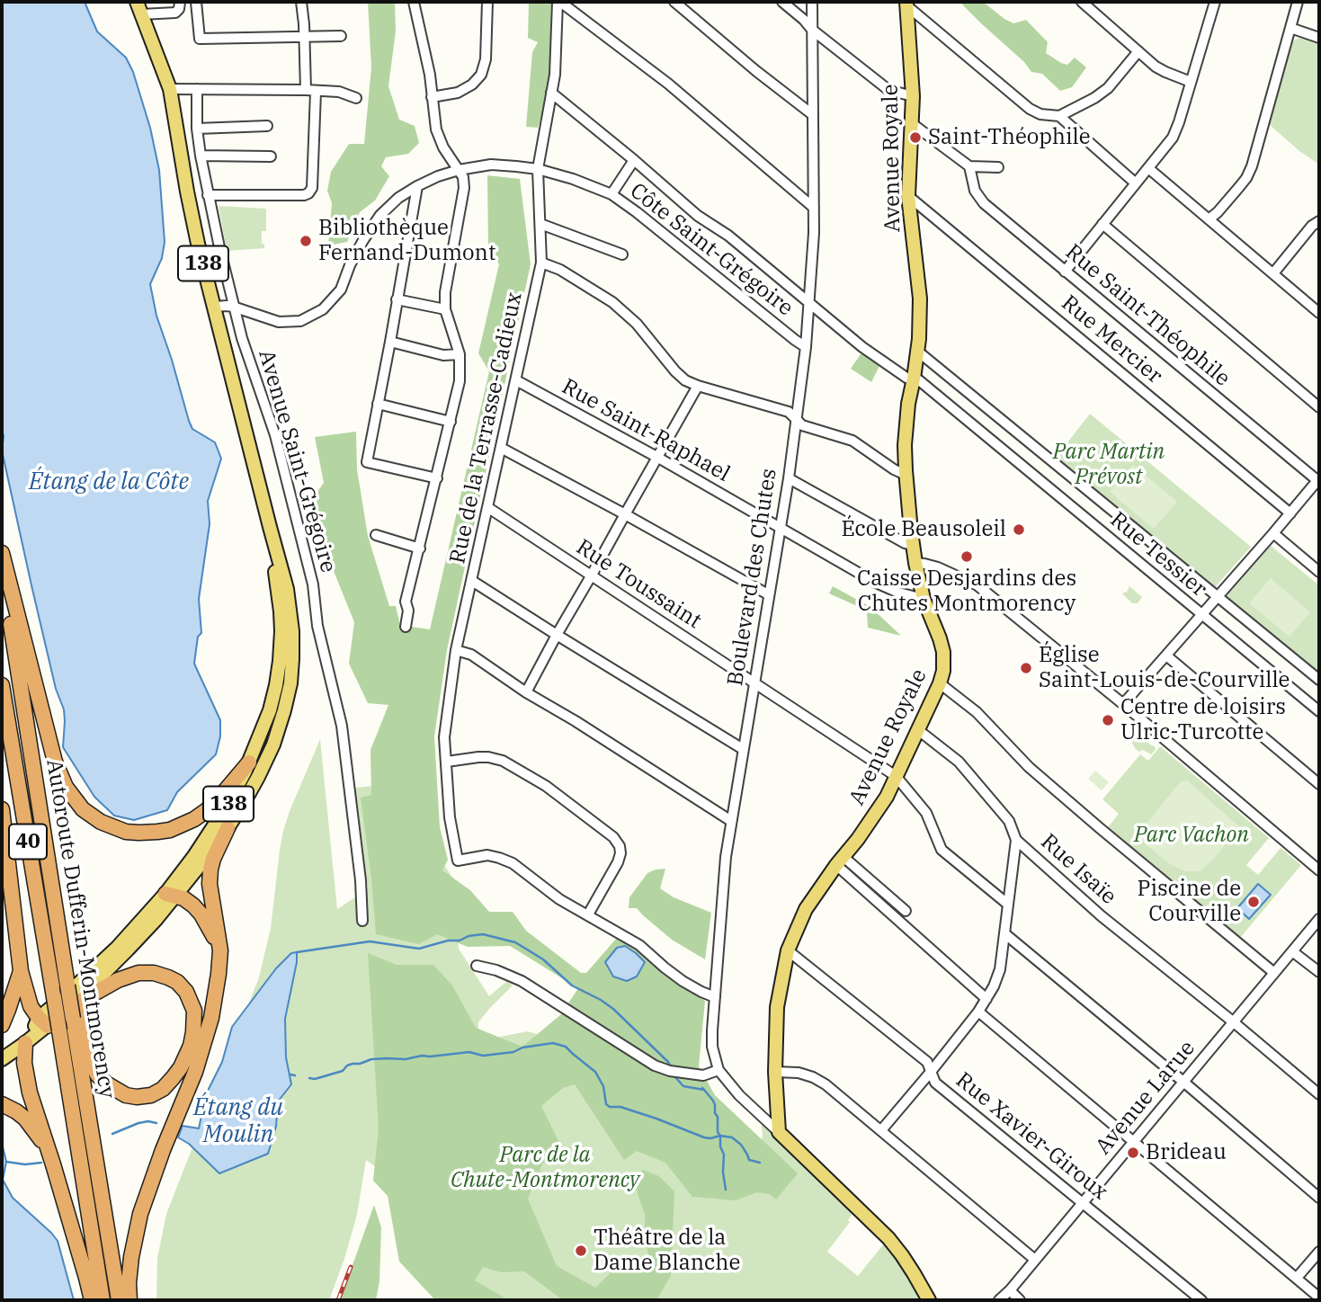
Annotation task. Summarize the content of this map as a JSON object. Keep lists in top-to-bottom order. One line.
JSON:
{"streets":{"highway":["40","Autoroute Dufferin-Montmorency"],"main road":["Avenue Royale","138"],"street":["Côte Saint-Grégoire","Rue Saint-Théophile","Rue Mercier","Rue de la Terrasse-Cadieux","Rue Saint-Raphael","Avenue Saint-Grégoire","Rue Tessier","Boulevard des Chutes","Rue Toussaint","Rue Isaïe","Avenue Larue","Rue Xavier-Giroux"]},"crossings":[["Avenue Royale","Rue Mercier"],["Avenue Royale","Rue Saint-Raphael"],["Avenue Royale","Rue Tessier"],["Avenue Royale","Boulevard des Chutes"],["Avenue Royale","Rue Toussaint"],["Avenue Royale","Rue Isaïe"],["Avenue Royale","Rue Xavier-Giroux"],["Côte Saint-Grégoire","138"],["Côte Saint-Grégoire","Rue de la Terrasse-Cadieux"],["Côte Saint-Grégoire","Avenue Saint-Grégoire"],["Côte Saint-Grégoire","Boulevard des Chutes"],["138","Autoroute Dufferin-Montmorency"],["Rue de la Terrasse-Cadieux","Rue Saint-Raphael"],["Rue de la Terrasse-Cadieux","Rue Tessier"],["Rue de la Terrasse-Cadieux","Rue Toussaint"],["Rue Saint-Raphael","Boulevard des Chutes"],["Rue Tessier","Boulevard des Chutes"],["Boulevard des Chutes","Rue Toussaint"],["Rue Isaïe","Avenue Larue"],["Avenue Larue","Rue Xavier-Giroux"]],"water":["Étang de la Côte","Étang du Moulin"],"parks":["Parc Martin Prévost","Parc Vachon","Parc de la Chute-Montmorency"],"places":["Saint-Théophile","Bibliothèque Fernand-Dumont","École Beausoleil","Caisse Desjardins des Chutes Montmorency","Église Saint-Louis-de-Courville","Centre de loisirs Ulric-Turcotte","Piscine de Courville","Brideau","Théâtre de la Dame Blanche"]}
